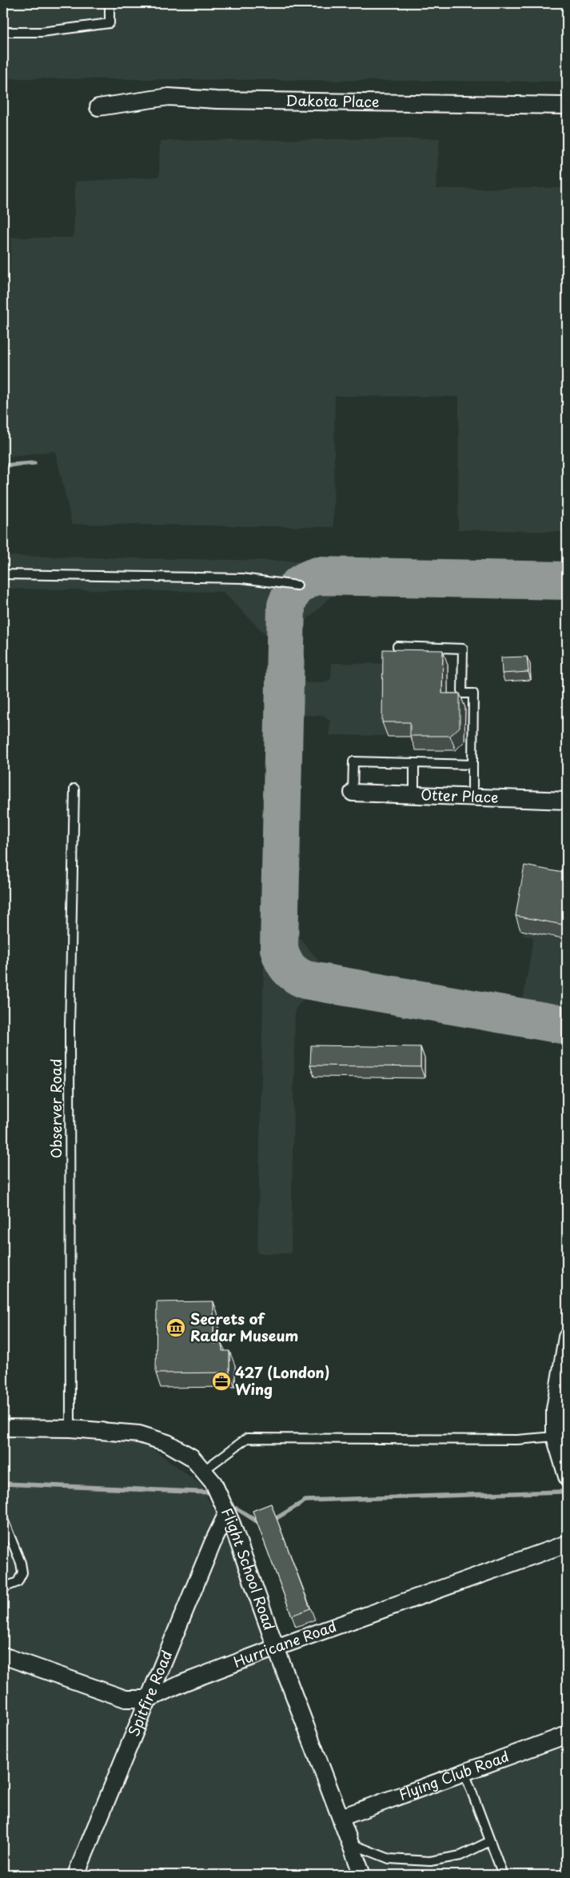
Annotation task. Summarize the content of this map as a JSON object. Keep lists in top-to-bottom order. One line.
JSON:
{"streets":{"street":["Dakota Place","Otter Place","Flight School Road","Hurricane Road","Spitfire Road","Flying Club Road"],"lane":["Observer Road"]},"crossings":[["Observer Road","Flight School Road"],["Flight School Road","Hurricane Road"],["Flight School Road","Spitfire Road"],["Flight School Road","Flying Club Road"],["Hurricane Road","Spitfire Road"]],"places":{"museum":["Secrets of Radar Museum"],"office":["427 (London) Wing"]}}
